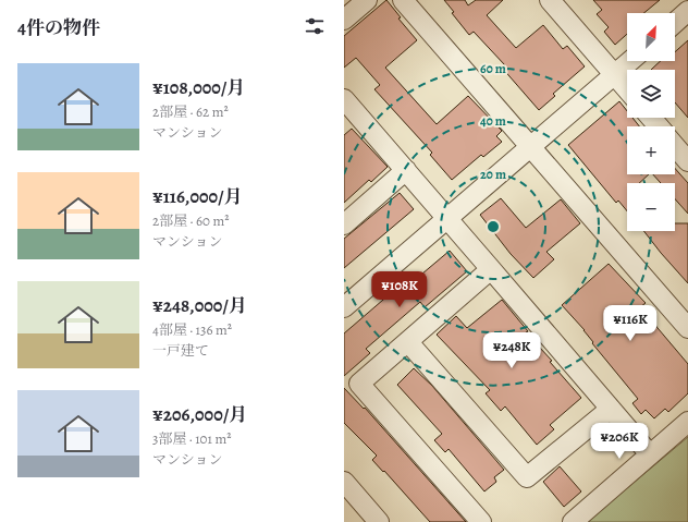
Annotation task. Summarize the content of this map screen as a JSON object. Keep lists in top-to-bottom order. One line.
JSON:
{"north":"top right","page":{"heading":"4件の物件","map_buttons":["+","−"],"list":[{"name":"¥108,000/月","note":"2部屋 · 62 m² · マンション"},{"name":"¥116,000/月","note":"2部屋 · 60 m² · マンション"},{"name":"¥248,000/月","note":"4部屋 · 136 m² · 一戸建て"},{"name":"¥206,000/月","note":"3部屋 · 101 m² · マンション"}],"price":["¥108K","¥116K","¥248K","¥206K"]},"rings":["60 m","40 m","20 m"]}
